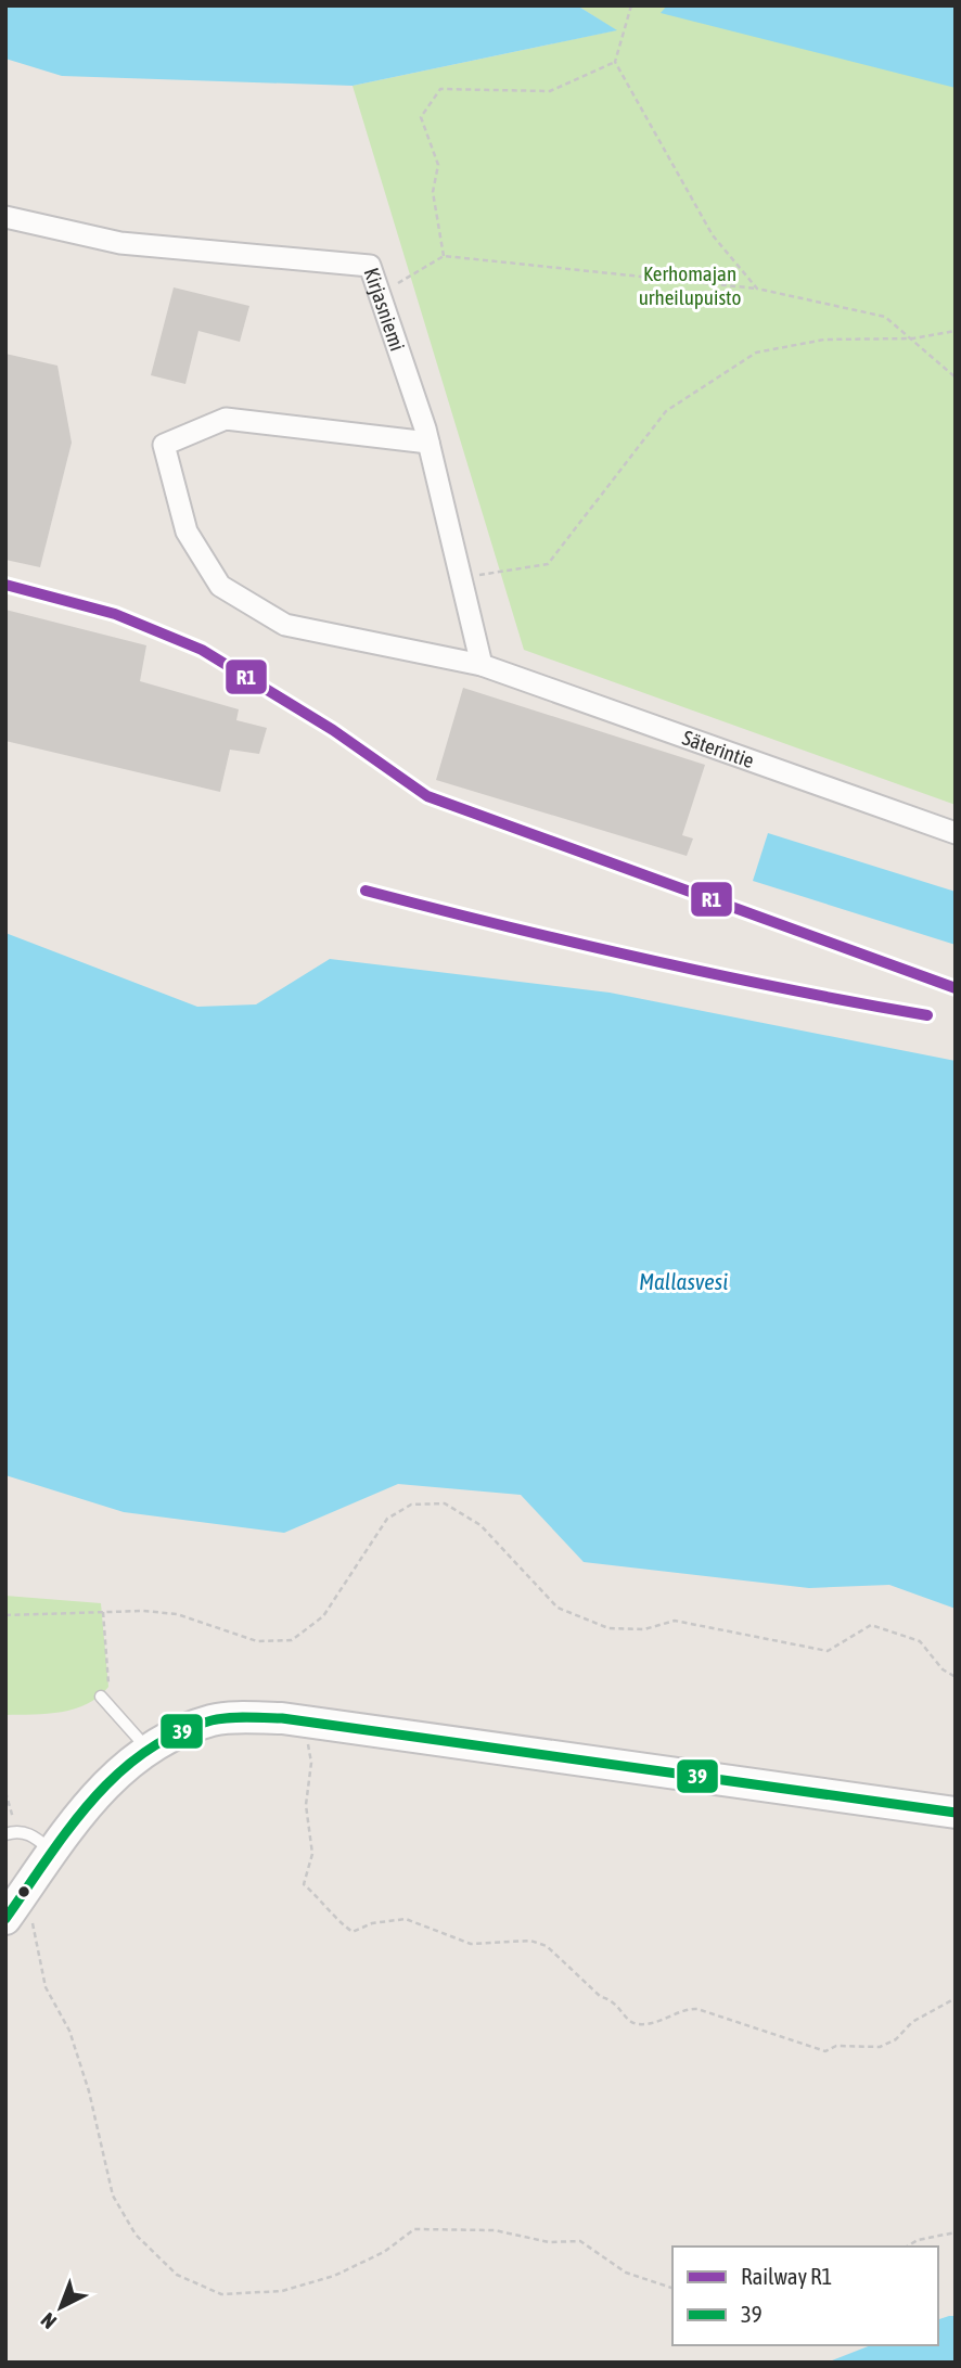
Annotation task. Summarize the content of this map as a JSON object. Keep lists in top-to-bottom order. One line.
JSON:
{"streets":{"street":["Kirjasniemi","Säterintie"]},"crossings":[["Kirjasniemi","Säterintie"]],"water":["Mallasvesi"],"parks":["Kerhomajan urheilupuisto"],"lines":["rail line R1","transit line 39"],"legend":["Railway R1","39"],"north":"bottom left"}
